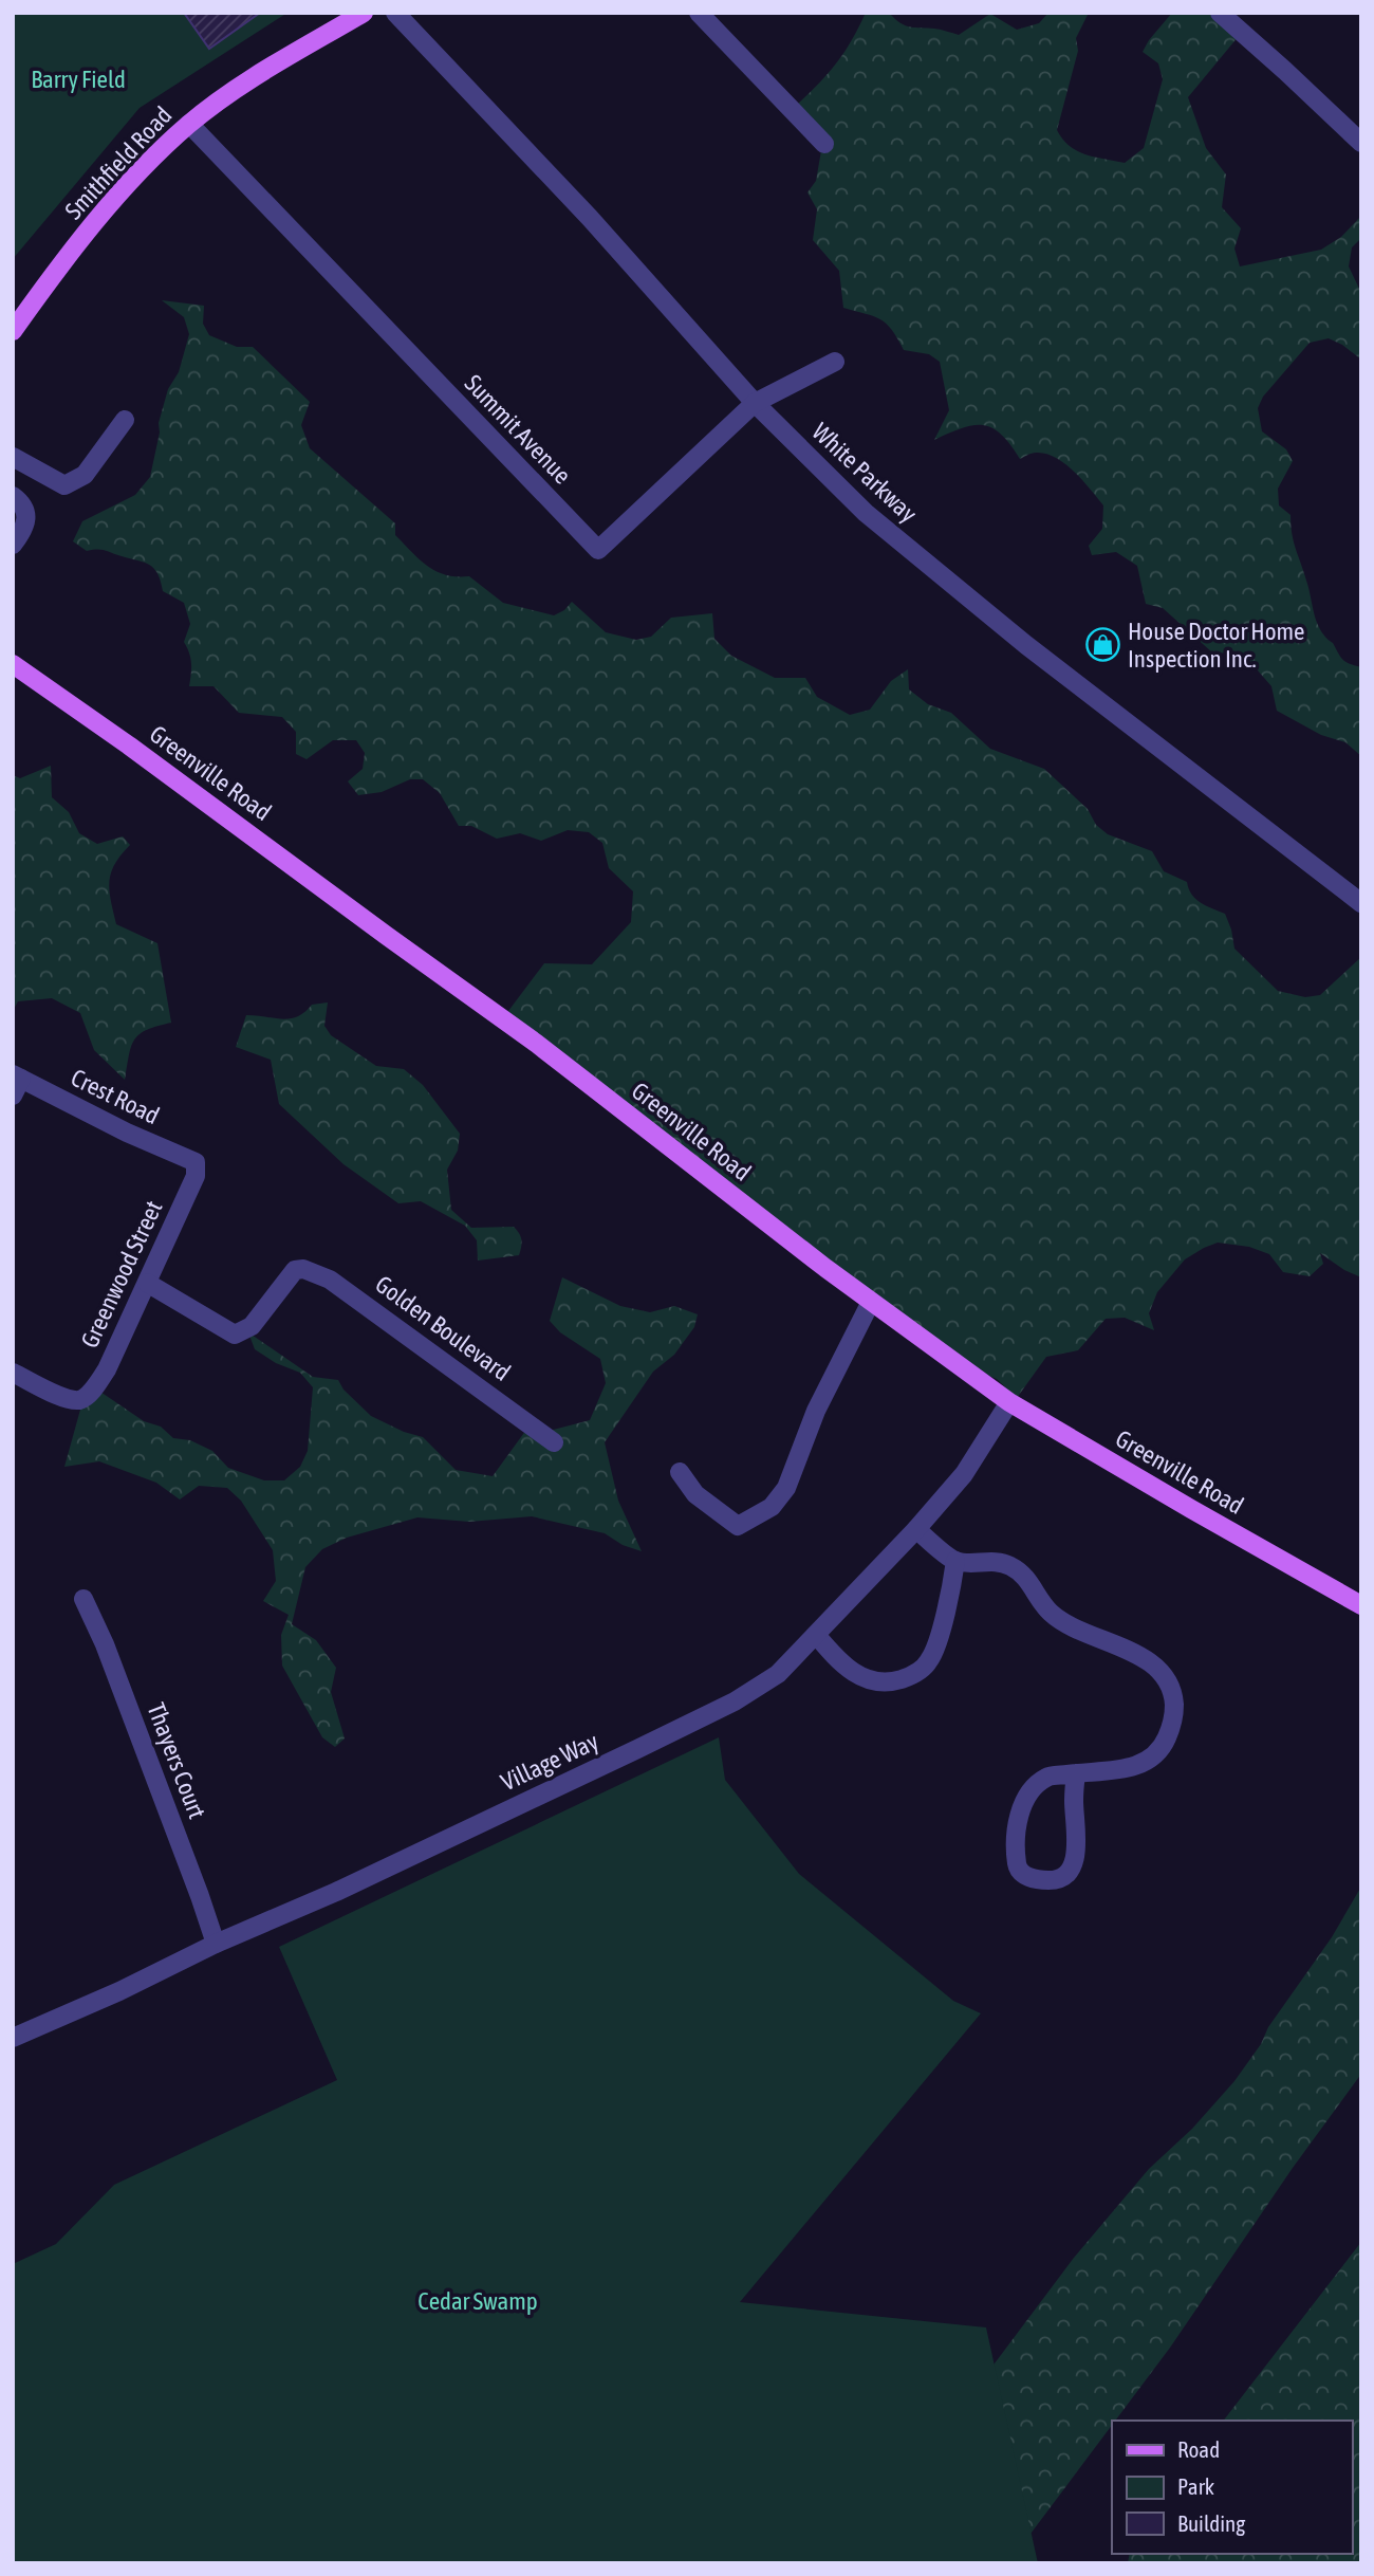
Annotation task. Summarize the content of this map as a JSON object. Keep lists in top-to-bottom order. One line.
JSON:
{"streets":{"main road":["Smithfield Road","Greenville Road"],"street":["Summit Avenue","White Parkway","Crest Road","Greenwood Street","Golden Boulevard","Thayers Court","Village Way"]},"crossings":[["Smithfield Road","Summit Avenue"],["Summit Avenue","White Parkway"],["Greenville Road","Village Way"],["Crest Road","Greenwood Street"],["Greenwood Street","Golden Boulevard"],["Thayers Court","Village Way"]],"parks":["Barry Field","Cedar Swamp"],"places":{"shop":["House Doctor Home Inspection Inc."]},"legend":["Road","Park","Building"]}
